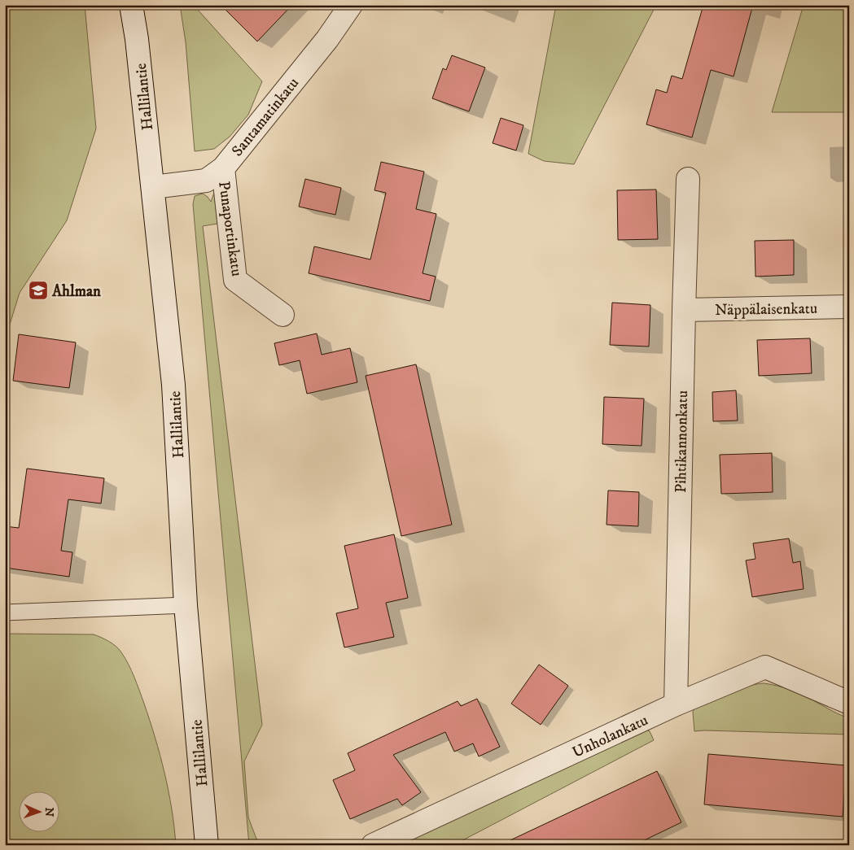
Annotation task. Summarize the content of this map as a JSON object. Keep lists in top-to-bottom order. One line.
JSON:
{"streets":{"street":["Hallilantie","Santamatinkatu","Punaportinkatu","Näppälaisenkatu","Pihtikannonkatu","Unholankatu"]},"crossings":[["Hallilantie","Santamatinkatu"],["Santamatinkatu","Punaportinkatu"],["Näppälaisenkatu","Pihtikannonkatu"],["Pihtikannonkatu","Unholankatu"]],"places":{"school or university":["Ahlman"]},"north":"right"}
